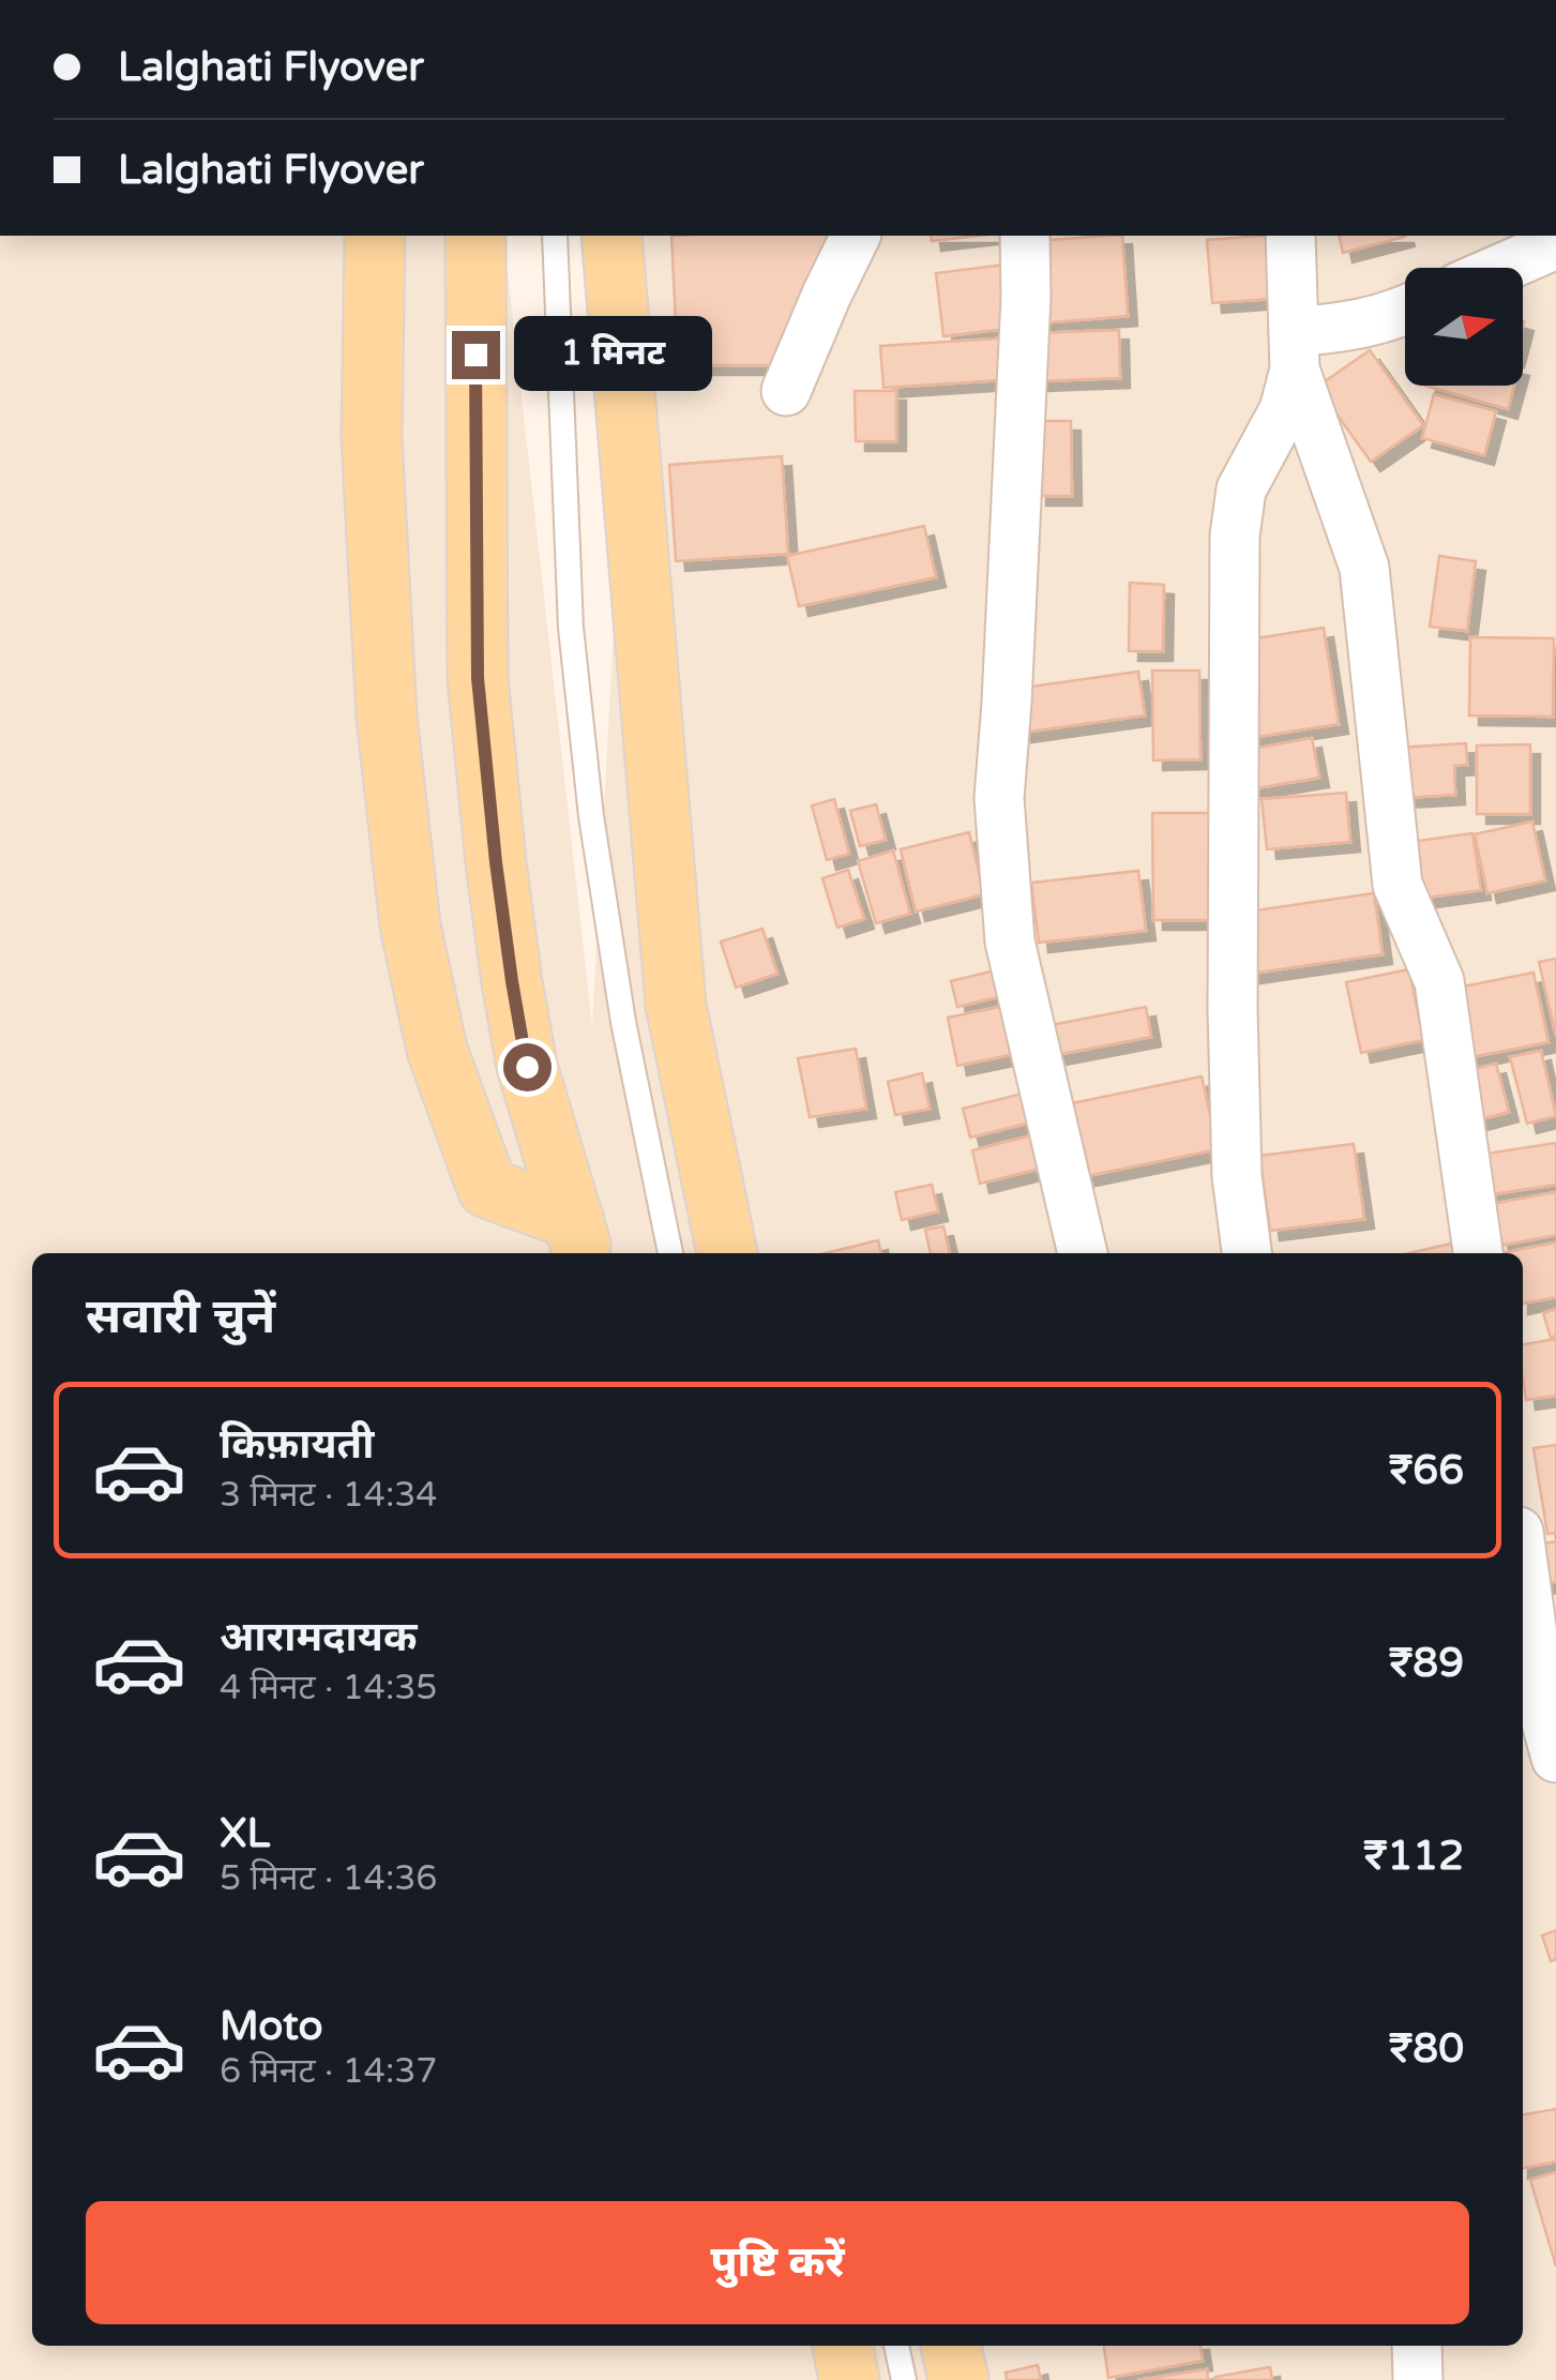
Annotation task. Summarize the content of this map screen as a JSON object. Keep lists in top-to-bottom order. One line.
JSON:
{"north":"right","page":{"banner":["Lalghati Flyover","Lalghati Flyover"],"bubble":"1 मिनट","heading":"सवारी चुनें","list":[{"name":"किफ़ायती","note":"3 मिनट · 14:34","value":"₹66"},{"name":"आरामदायक","note":"4 मिनट · 14:35","value":"₹89"},{"name":"XL","note":"5 मिनट · 14:36","value":"₹112"},{"name":"Moto","note":"6 मिनट · 14:37","value":"₹80"}],"buttons":"पुष्टि करें"}}
